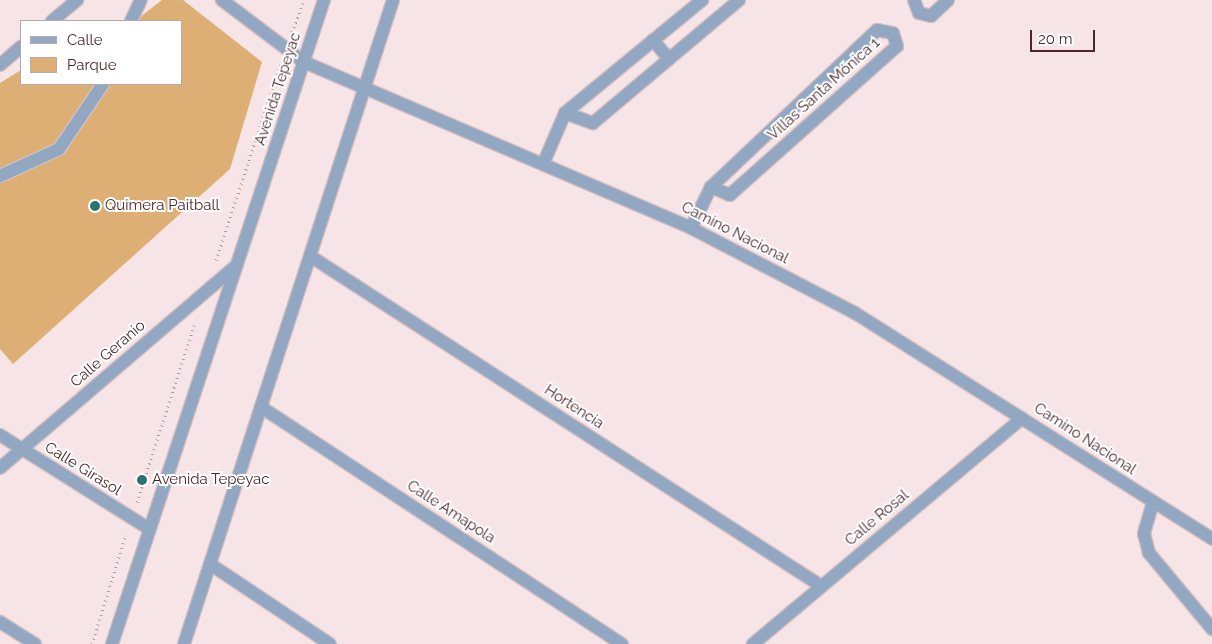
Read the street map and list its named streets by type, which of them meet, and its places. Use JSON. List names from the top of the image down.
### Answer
{
  "streets": {
    "street": [
      "Avenida Tepeyac",
      "Villas Santa Mónica 1",
      "Camino Nacional",
      "Calle Geranio",
      "Hortencia",
      "Calle Girasol",
      "Calle Amapola",
      "Calle Rosal"
    ]
  },
  "crossings": [
    ["Avenida Tepeyac", "Camino Nacional"],
    ["Avenida Tepeyac", "Calle Geranio"],
    ["Avenida Tepeyac", "Calle Girasol"],
    ["Villas Santa Mónica 1", "Camino Nacional"],
    ["Camino Nacional", "Calle Rosal"],
    ["Calle Geranio", "Calle Girasol"],
    ["Hortencia", "Calle Rosal"]
  ],
  "places": ["Quimera Paitball", "Avenida Tepeyac"],
  "legend": ["Calle", "Parque"],
  "scale_bar": "20 m"
}
